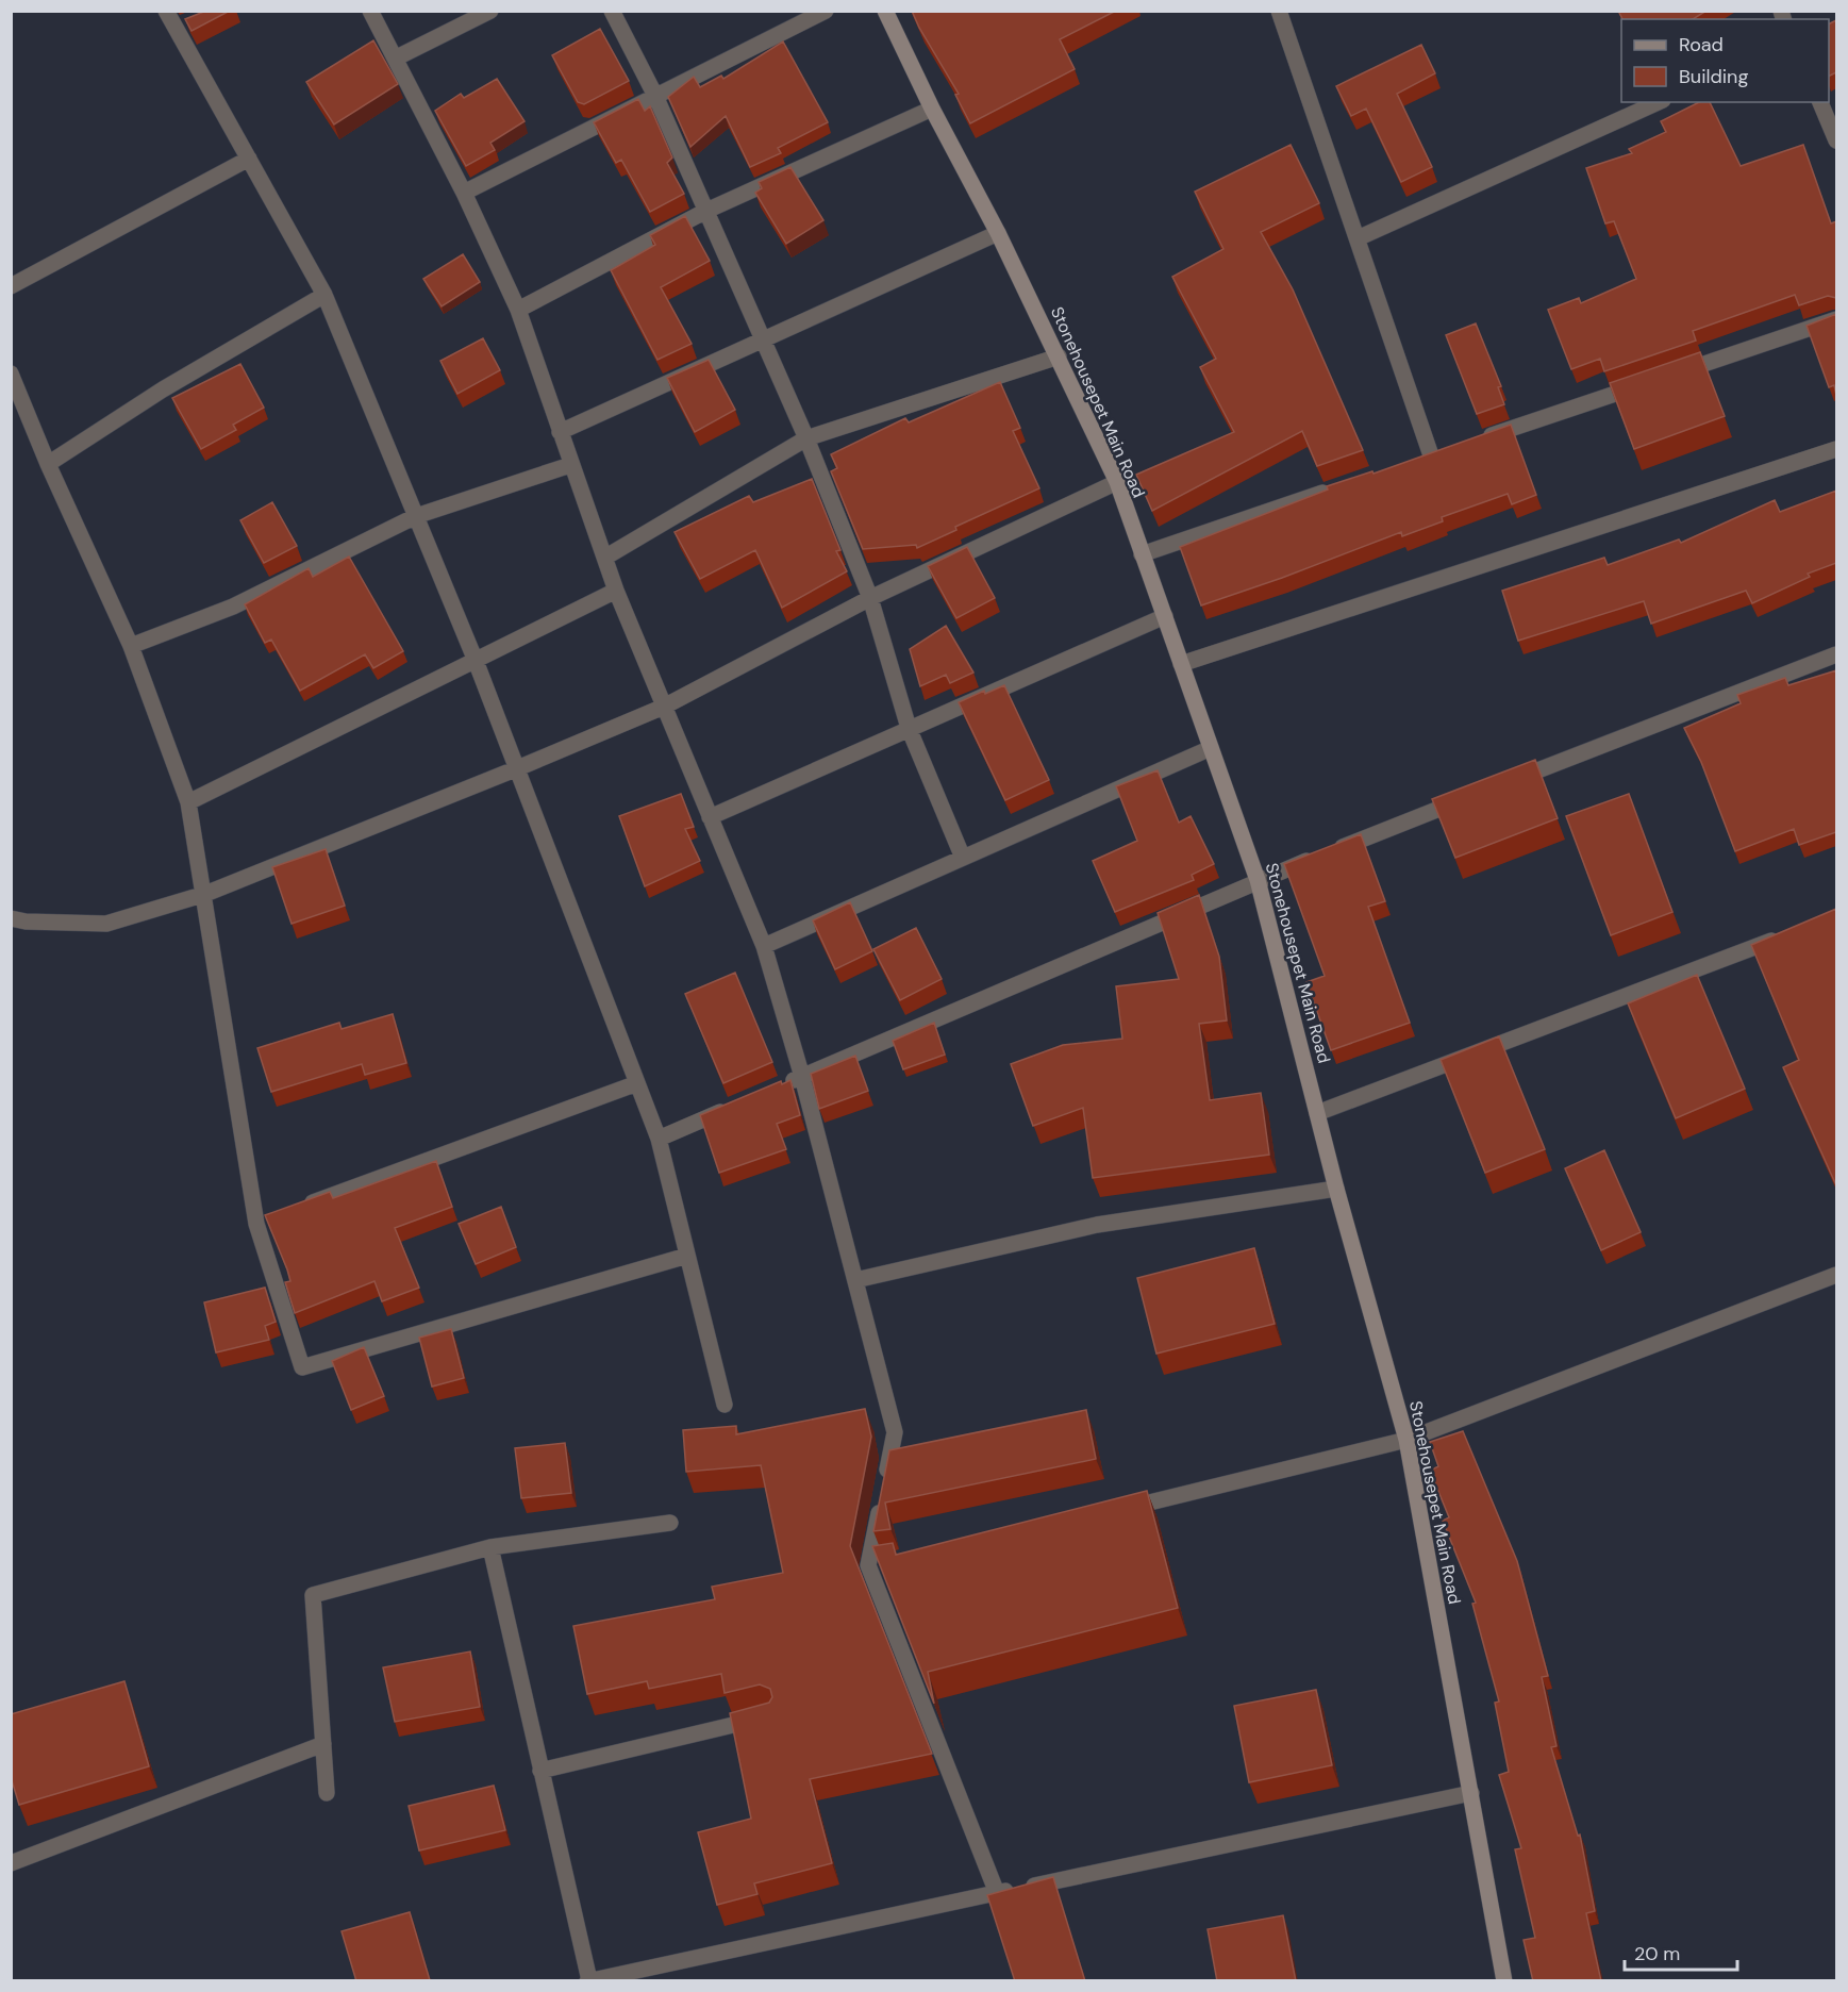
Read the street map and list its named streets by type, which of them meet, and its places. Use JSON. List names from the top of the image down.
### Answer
{
  "streets": {
    "main road": ["Stonehousepet Main Road"]
  },
  "legend": ["Road", "Building"],
  "scale_bar": "20 m"
}
